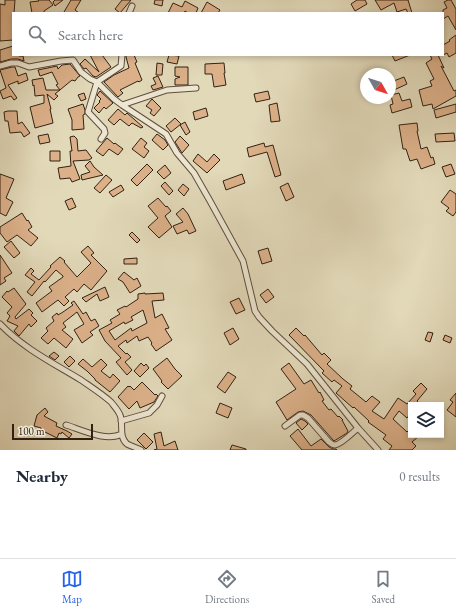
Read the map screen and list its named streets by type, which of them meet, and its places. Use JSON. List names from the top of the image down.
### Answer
{
  "scale_bar": "100 m",
  "north": "bottom right",
  "page": {
    "search": "Search here",
    "scale": "100 m",
    "heading": ["Nearby", "0 results"],
    "nav": ["Map", "Directions", "Saved"]
  }
}
